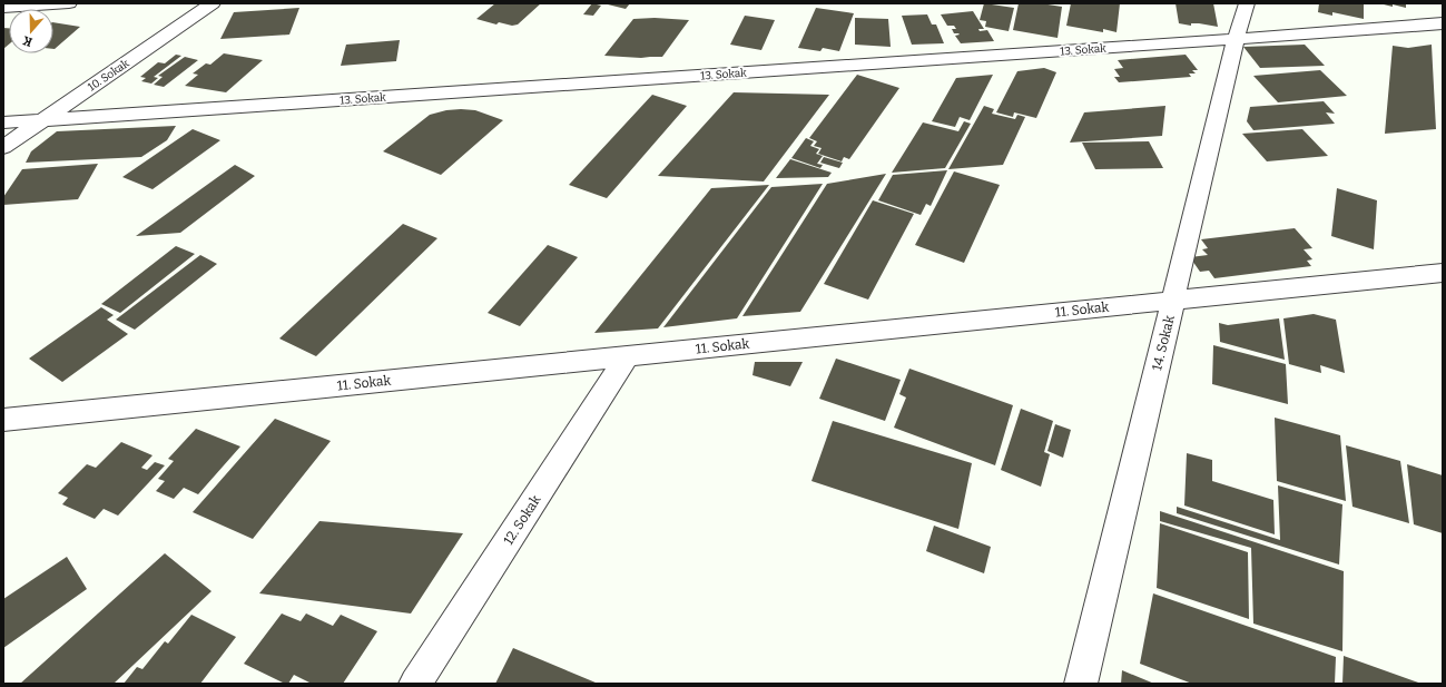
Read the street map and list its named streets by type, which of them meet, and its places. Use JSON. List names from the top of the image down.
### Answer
{
  "streets": {
    "street": [
      "13. Sokak",
      "10. Sokak",
      "11. Sokak",
      "14. Sokak",
      "12. Sokak"
    ]
  },
  "crossings": [
    ["13. Sokak", "10. Sokak"],
    ["13. Sokak", "14. Sokak"],
    ["11. Sokak", "14. Sokak"],
    ["11. Sokak", "12. Sokak"]
  ],
  "north": "bottom"
}
